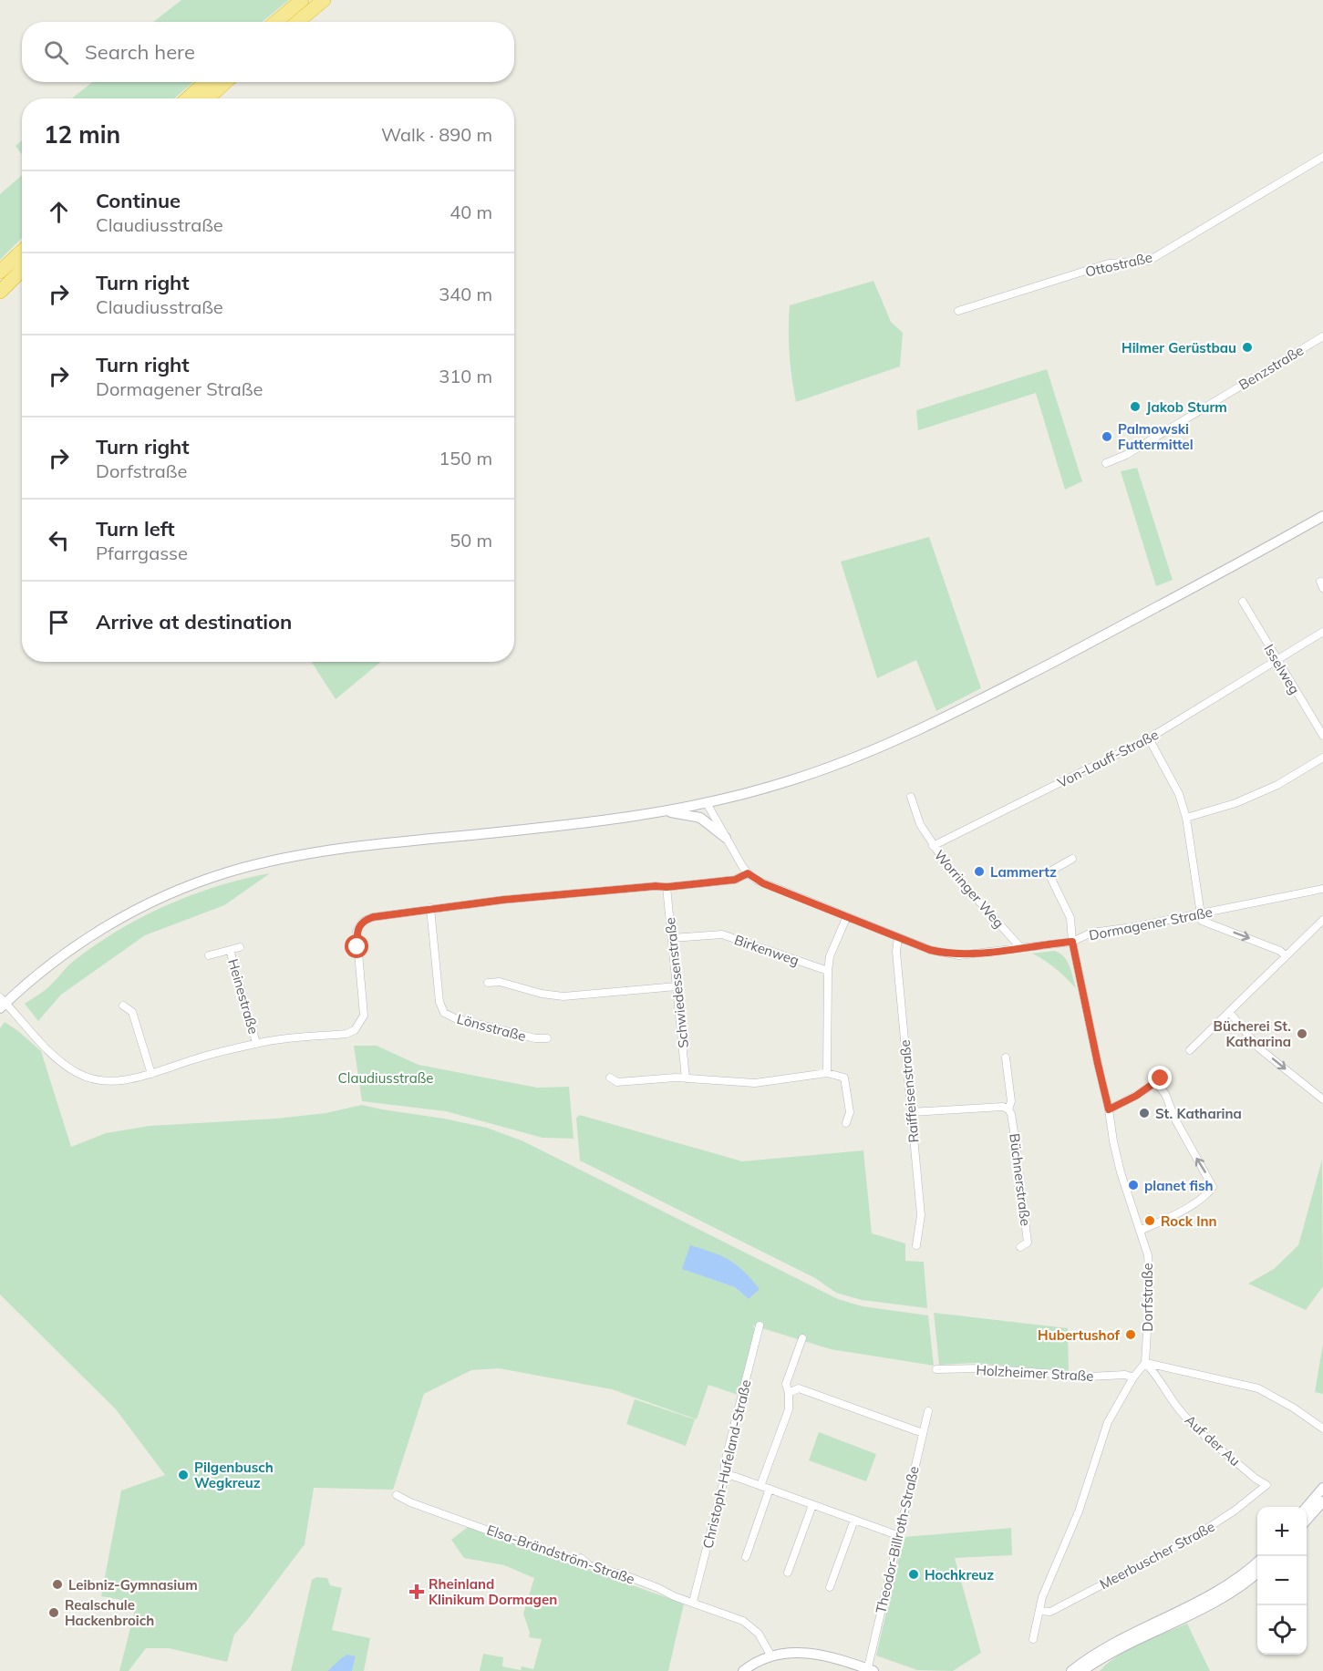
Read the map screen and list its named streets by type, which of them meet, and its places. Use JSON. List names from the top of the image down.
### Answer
{
  "streets": {
    "street": [
      "Ottostraße",
      "Benzstraße",
      "Isselweg",
      "Von-Lauff-Straße",
      "Worringer Weg",
      "Dormagener Straße",
      "Birkenweg",
      "Schwiedessenstraße",
      "Heinestraße",
      "Lönsstraße",
      "Raiffeisenstraße",
      "Büchnerstraße",
      "Dorfstraße",
      "Holzheimer Straße",
      "Auf der Au",
      "Christoph-Hufeland-Straße",
      "Theodor-Billroth-Straße",
      "Elsa-Brändström-Straße",
      "Meerbuscher Straße"
    ]
  },
  "crossings": [
    ["Isselweg", "Von-Lauff-Straße"],
    ["Von-Lauff-Straße", "Worringer Weg"],
    ["Worringer Weg", "Dormagener Straße"],
    ["Dormagener Straße", "Raiffeisenstraße"],
    ["Dormagener Straße", "Dorfstraße"],
    ["Birkenweg", "Schwiedessenstraße"],
    ["Dorfstraße", "Auf der Au"],
    ["Auf der Au", "Meerbuscher Straße"],
    ["Christoph-Hufeland-Straße", "Elsa-Brändström-Straße"]
  ],
  "parks": ["Claudiusstraße"],
  "places": {
    "other": [
      "Hilmer Gerüstbau",
      "Jakob Sturm",
      "Palmowski Futtermittel",
      "Lammertz",
      "Bücherei St. Katharina",
      "St. Katharina",
      "planet fish",
      "Rock Inn",
      "Hubertushof",
      "Pilgenbusch Wegkreuz",
      "Hochkreuz",
      "Leibniz-Gymnasium",
      "Realschule Hackenbroich"
    ],
    "health": ["Rheinland Klinikum Dormagen"]
  },
  "page": {
    "search": "Search here",
    "heading": ["12 min", "Walk · 890 m"],
    "list": [
      ["Continue", "Claudiusstraße", "40 m"],
      ["Turn right", "Claudiusstraße", "340 m"],
      ["Turn right", "Dormagener Straße", "310 m"],
      ["Turn right", "Dorfstraße", "150 m"],
      ["Turn left", "Pfarrgasse", "50 m"],
      "Arrive at destination"
    ],
    "map_buttons": ["+", "−"]
  }
}
